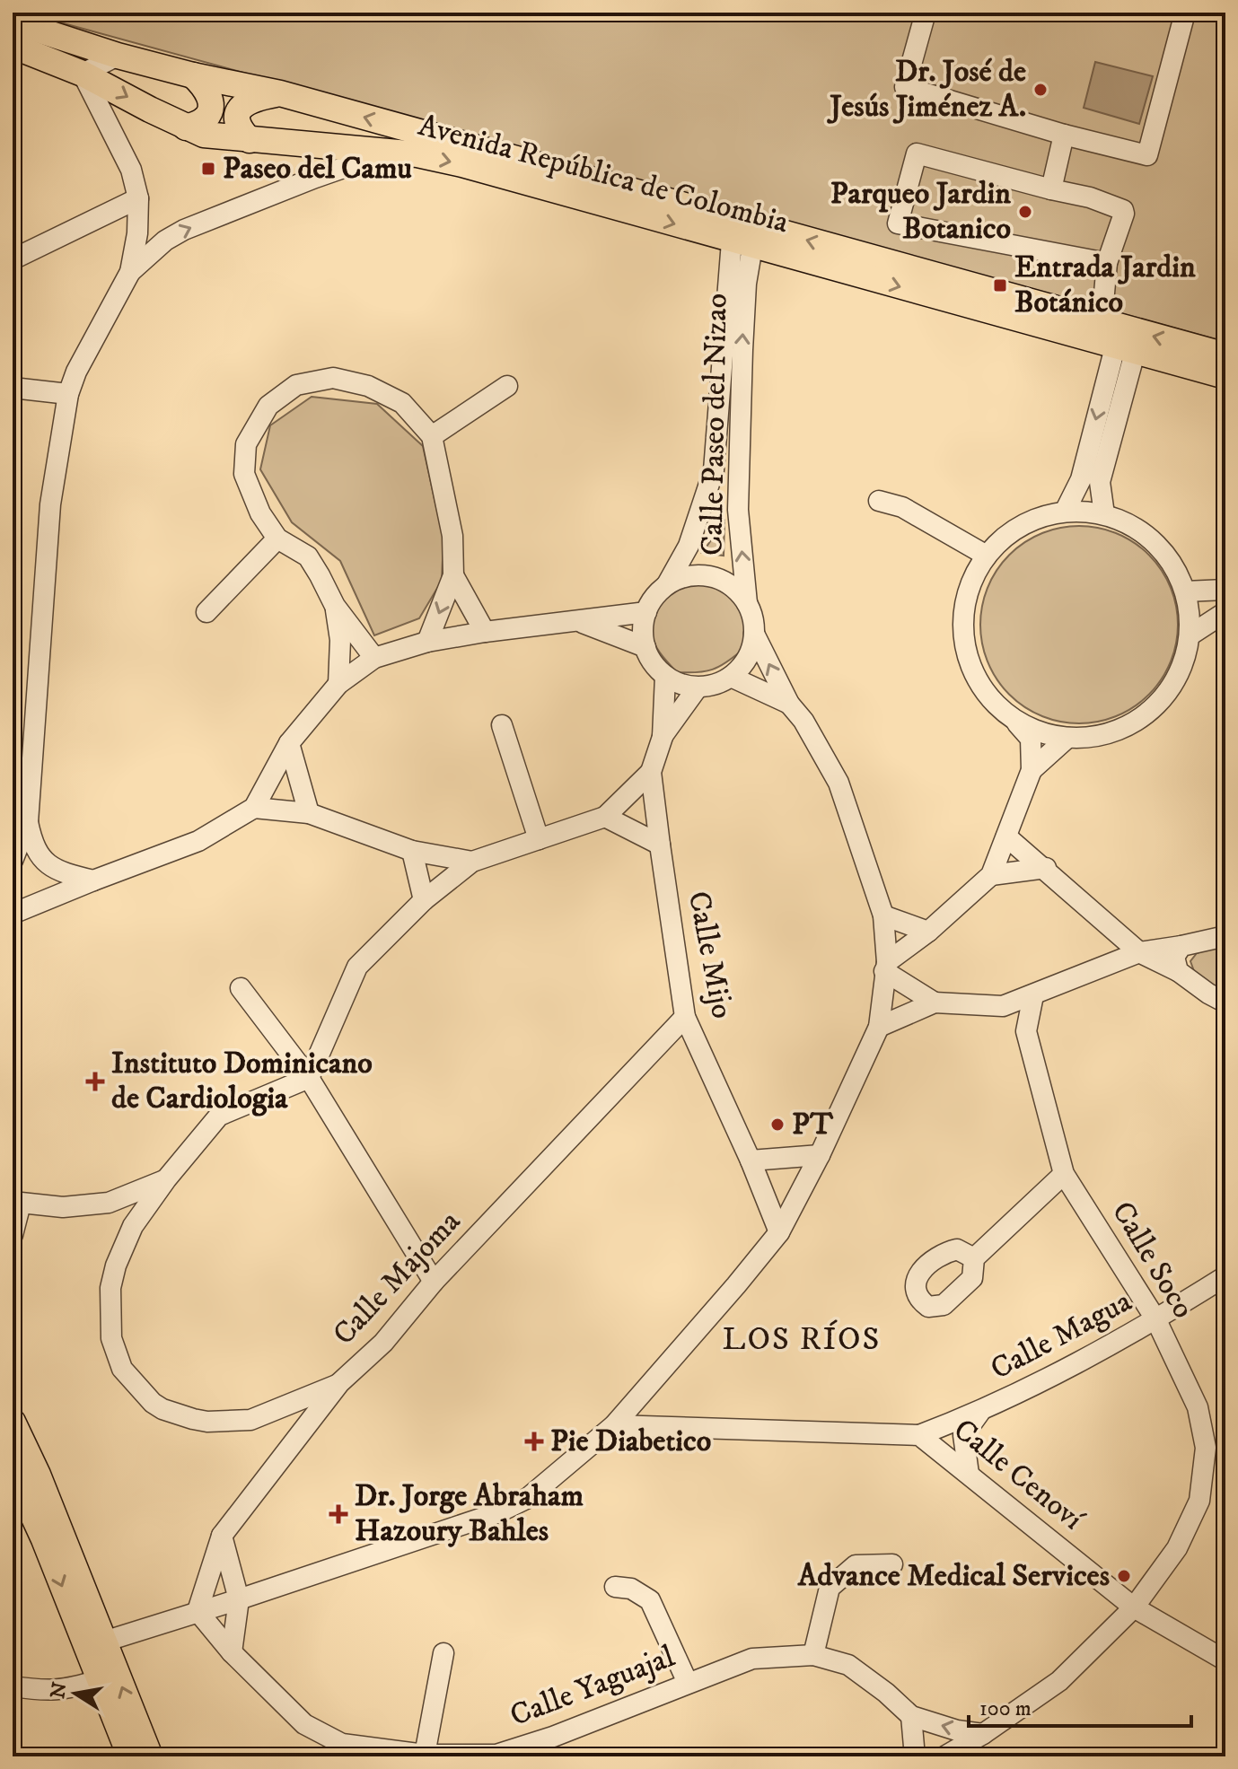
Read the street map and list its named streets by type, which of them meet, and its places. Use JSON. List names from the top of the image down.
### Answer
{
  "streets": {
    "main road": ["Avenida República de Colombia"],
    "street": [
      "Calle Paseo del Nizao",
      "Calle Mijo",
      "Calle Soco",
      "Calle Majoma",
      "Calle Magua",
      "Calle Cenoví",
      "Calle Yaguajal"
    ]
  },
  "crossings": [
    ["Avenida República de Colombia", "Calle Paseo del Nizao"],
    ["Calle Mijo", "Calle Majoma"],
    ["Calle Soco", "Calle Magua"],
    ["Calle Soco", "Calle Cenoví"],
    ["Calle Majoma", "Calle Yaguajal"],
    ["Calle Magua", "Calle Cenoví"]
  ],
  "districts": ["LOS RÍOS"],
  "places": {
    "other": [
      "Dr. José de Jesús Jiménez A.",
      "Parqueo Jardin Botanico",
      "PT",
      "Advance Medical Services"
    ],
    "transit": ["Paseo del Camu", "Entrada Jardin Botánico"],
    "health": ["Instituto Dominicano de Cardiologia", "Pie Diabetico", "Dr. Jorge Abraham Hazoury Bahles"]
  },
  "scale_bar": "100 m",
  "north": "left"
}
